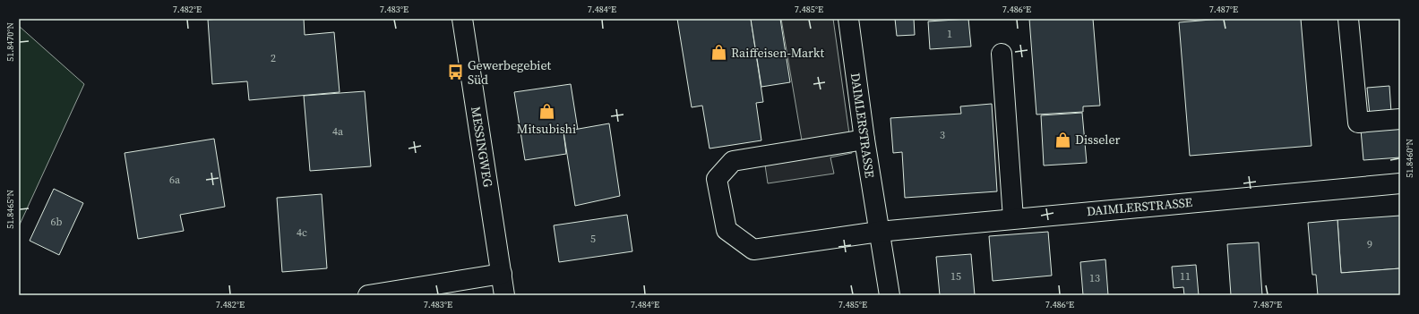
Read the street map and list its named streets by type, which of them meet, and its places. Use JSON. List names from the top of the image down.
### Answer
{
  "streets": {
    "street": ["DAIMLERSTRASSE", "MESSINGWEG"]
  },
  "places": {
    "shop": ["Raiffeisen-Markt", "Mitsubishi", "Disseler"],
    "bus stop": ["Gewerbegebiet Süd"]
  },
  "house_numbers": [
    "1",
    "2",
    "4a",
    "3",
    "6a",
    "6b",
    "4c",
    "5",
    "9",
    "15",
    "11",
    "13"
  ],
  "coordinates": [
    "7.482°E",
    "7.483°E",
    "7.484°E",
    "7.485°E",
    "7.486°E",
    "7.487°E",
    "51.8470°N",
    "51.8460°N",
    "51.8465°N"
  ]
}
